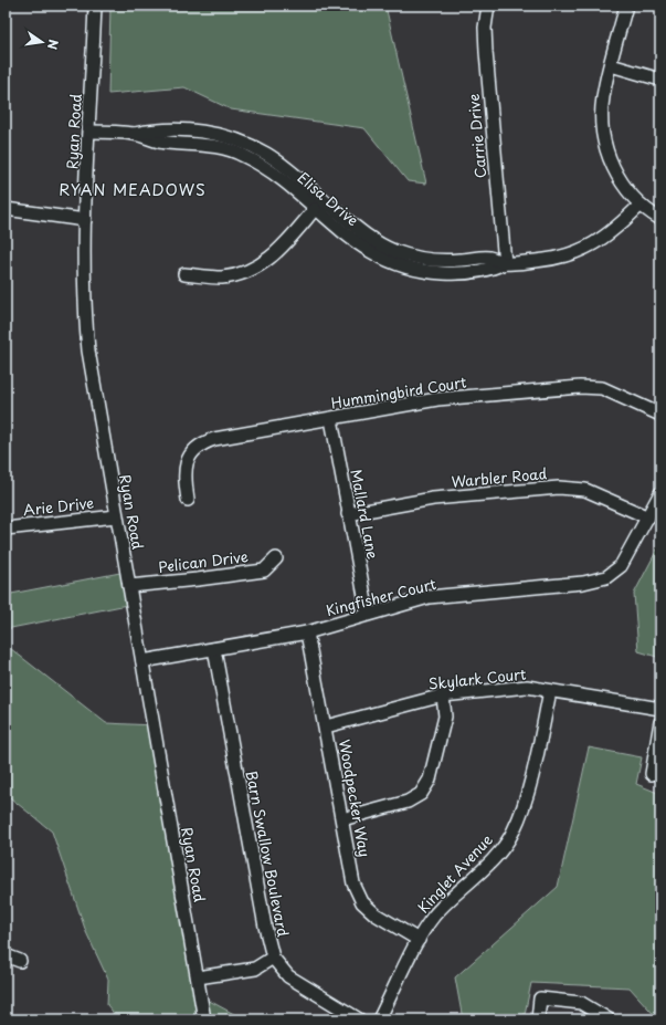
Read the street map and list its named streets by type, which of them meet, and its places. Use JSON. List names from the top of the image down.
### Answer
{
  "streets": {
    "street": [
      "Ryan Road",
      "Carrie Drive",
      "Elisa Drive",
      "Hummingbird Court",
      "Warbler Road",
      "Arie Drive",
      "Mallard Lane",
      "Pelican Drive",
      "Kingfisher Court",
      "Skylark Court",
      "Woodpecker Way",
      "Barn Swallow Boulevard",
      "Kinglet Avenue"
    ]
  },
  "crossings": [
    ["Ryan Road", "Elisa Drive"],
    ["Ryan Road", "Arie Drive"],
    ["Ryan Road", "Pelican Drive"],
    ["Ryan Road", "Kingfisher Court"],
    ["Carrie Drive", "Elisa Drive"],
    ["Hummingbird Court", "Mallard Lane"],
    ["Warbler Road", "Mallard Lane"],
    ["Warbler Road", "Kingfisher Court"],
    ["Mallard Lane", "Kingfisher Court"],
    ["Kingfisher Court", "Woodpecker Way"],
    ["Kingfisher Court", "Barn Swallow Boulevard"],
    ["Skylark Court", "Woodpecker Way"],
    ["Skylark Court", "Kinglet Avenue"],
    ["Woodpecker Way", "Kinglet Avenue"]
  ],
  "districts": ["RYAN MEADOWS"],
  "north": "right"
}
